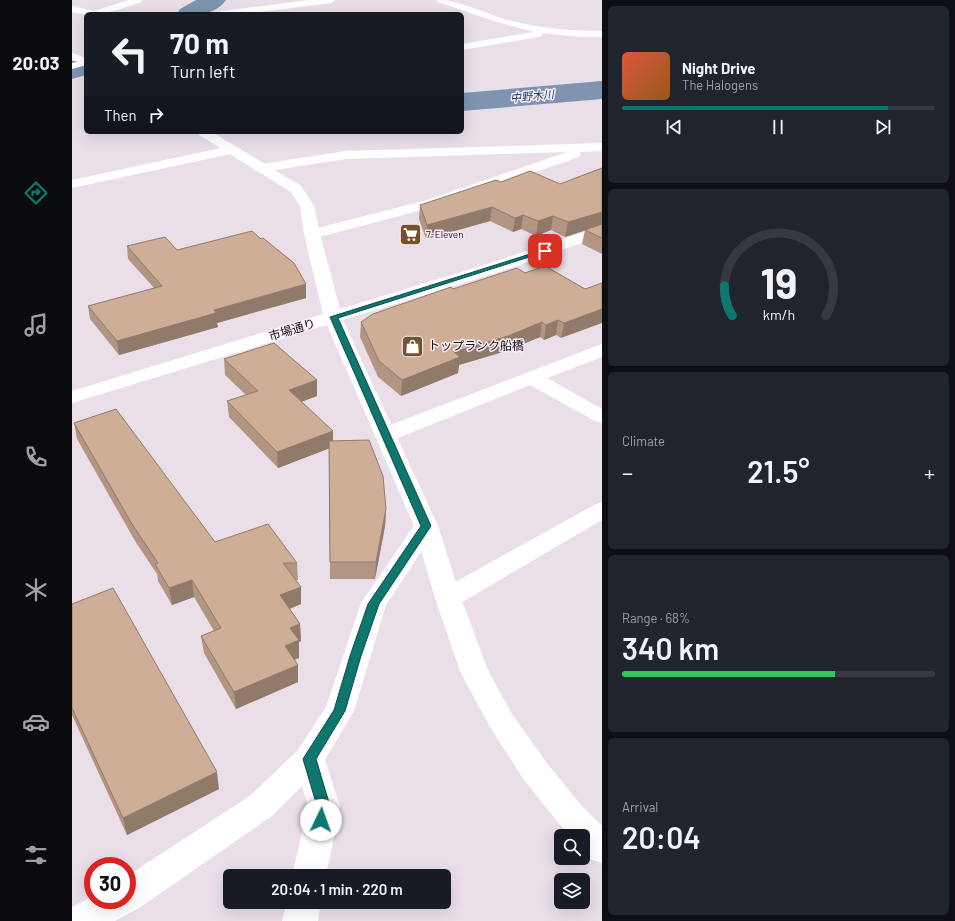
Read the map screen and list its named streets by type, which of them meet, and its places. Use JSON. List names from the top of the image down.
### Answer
{
  "streets": {
    "street": ["市場通り"]
  },
  "water": ["中野木川"],
  "places": {
    "supermarket": ["7-Eleven"],
    "shop": ["トップランク船橋"]
  },
  "page": {
    "tabs": "20:03",
    "turn": ["70 m", "Turn left"],
    "song": ["Night Drive", "The Halogens"],
    "then": "Then",
    "tile": [
      "Climate",
      ["Range · 68%", "340 km"],
      ["Arrival", "20:04"]
    ],
    "heat": ["−", "21.5°", "+"],
    "limit": "30",
    "trip": "20:04 · 1 min · 220 m",
    "gauge": ["19", "km/h"]
  }
}
